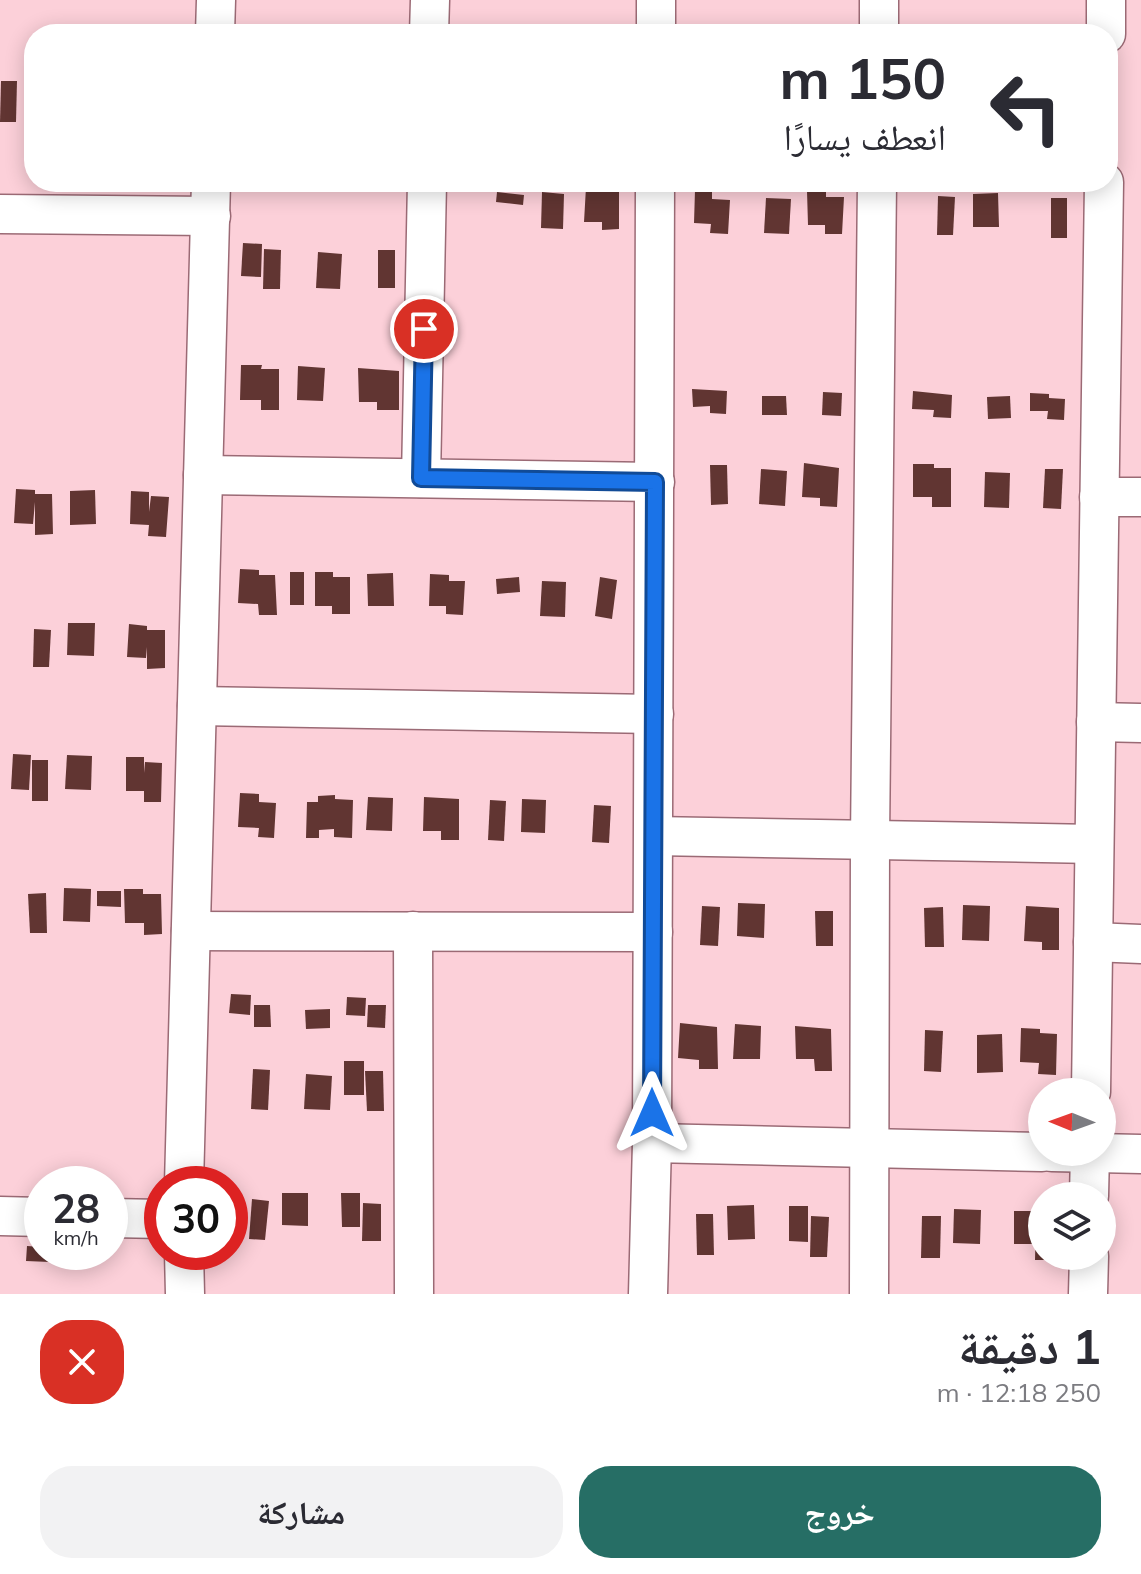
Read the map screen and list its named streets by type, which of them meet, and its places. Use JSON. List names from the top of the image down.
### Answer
{
  "north": "left",
  "page": {
    "turn": ["150 m", "انعطف يسارًا"],
    "speed": "28 km/h",
    "limit": "30",
    "heading": ["1 دقيقة", "250 m · 12:18"],
    "buttons": ["خروج", "مشاركة"]
  }
}
